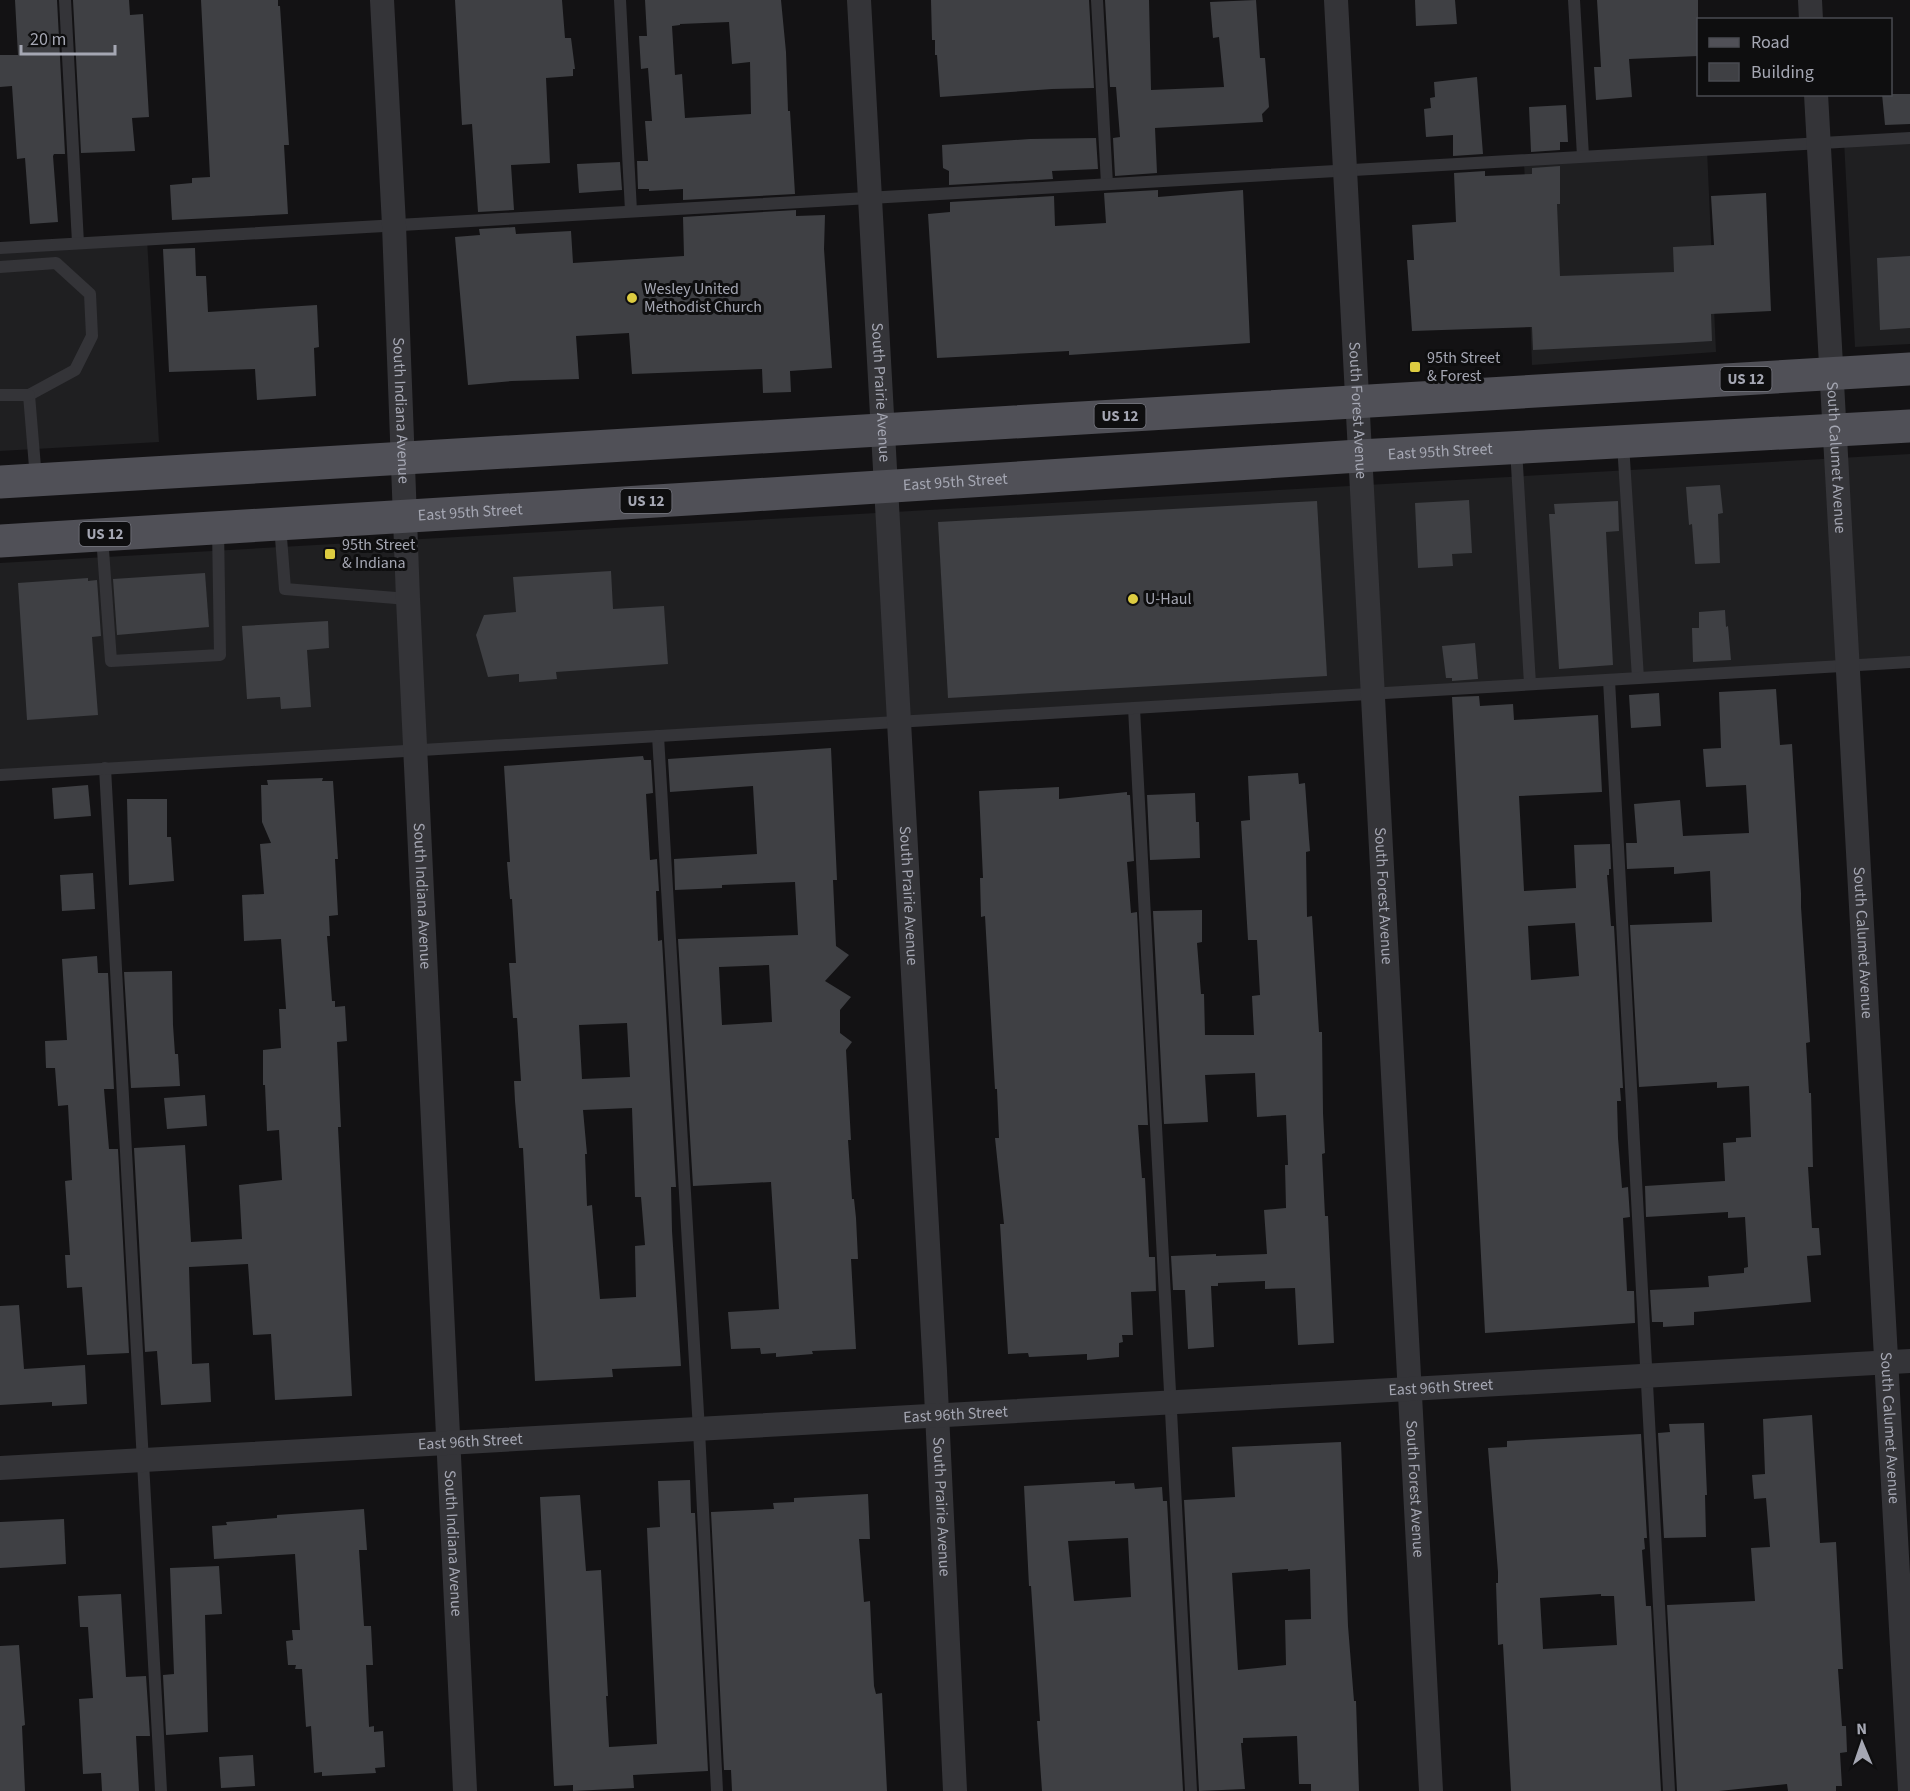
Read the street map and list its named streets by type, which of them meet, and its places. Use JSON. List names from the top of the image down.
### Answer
{
  "streets": {
    "main road": ["US 12", "East 95th Street"],
    "street": [
      "South Prairie Avenue",
      "South Indiana Avenue",
      "South Forest Avenue",
      "South Calumet Avenue",
      "East 96th Street"
    ]
  },
  "crossings": [
    ["US 12", "South Prairie Avenue"],
    ["US 12", "South Indiana Avenue"],
    ["US 12", "South Forest Avenue"],
    ["US 12", "South Calumet Avenue"],
    ["South Prairie Avenue", "East 95th Street"],
    ["South Prairie Avenue", "East 96th Street"],
    ["South Indiana Avenue", "East 95th Street"],
    ["South Indiana Avenue", "East 96th Street"],
    ["South Forest Avenue", "East 95th Street"],
    ["South Forest Avenue", "East 96th Street"],
    ["East 95th Street", "South Calumet Avenue"],
    ["South Calumet Avenue", "East 96th Street"]
  ],
  "places": {
    "other": ["Wesley United Methodist Church", "U-Haul"],
    "transit": ["95th Street & Forest", "95th Street & Indiana"]
  },
  "legend": ["Road", "Building"],
  "scale_bar": "20 m",
  "north": "top"
}
